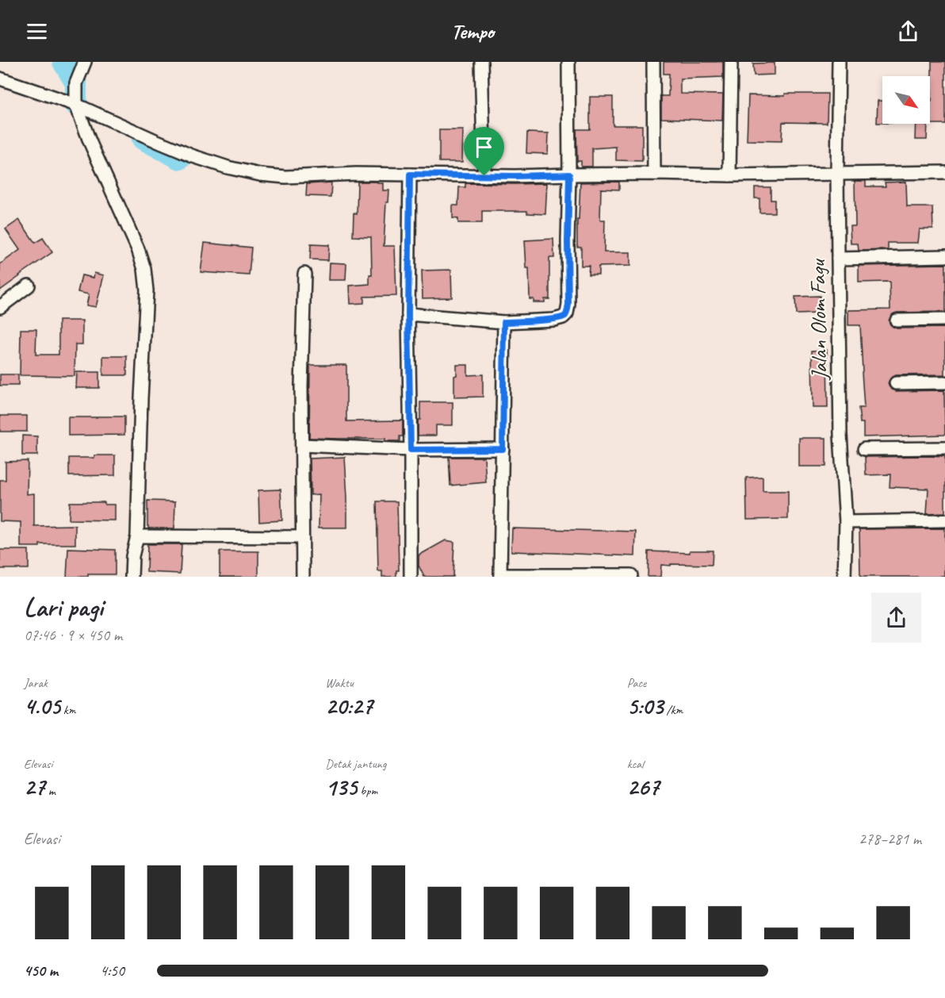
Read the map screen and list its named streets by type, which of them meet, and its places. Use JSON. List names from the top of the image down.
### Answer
{
  "streets": {
    "street": ["Jalan Olom Fagu"]
  },
  "north": "bottom right",
  "page": {
    "header": "Tempo",
    "heading": ["Lari pagi", "07:46 · 9 × 450 m"],
    "stats": [
      ["Jarak", "4.05 km"],
      ["Waktu", "20:27"],
      ["Pace", "5:03 /km"],
      ["Elevasi", "27 m"],
      ["Detak jantung", "135 bpm"],
      ["kcal", "267"]
    ],
    "chart": ["Elevasi", "278–281 m"],
    "list": [
      {
        "name": "450 m",
        "note": "4:50"
      }
    ]
  }
}
